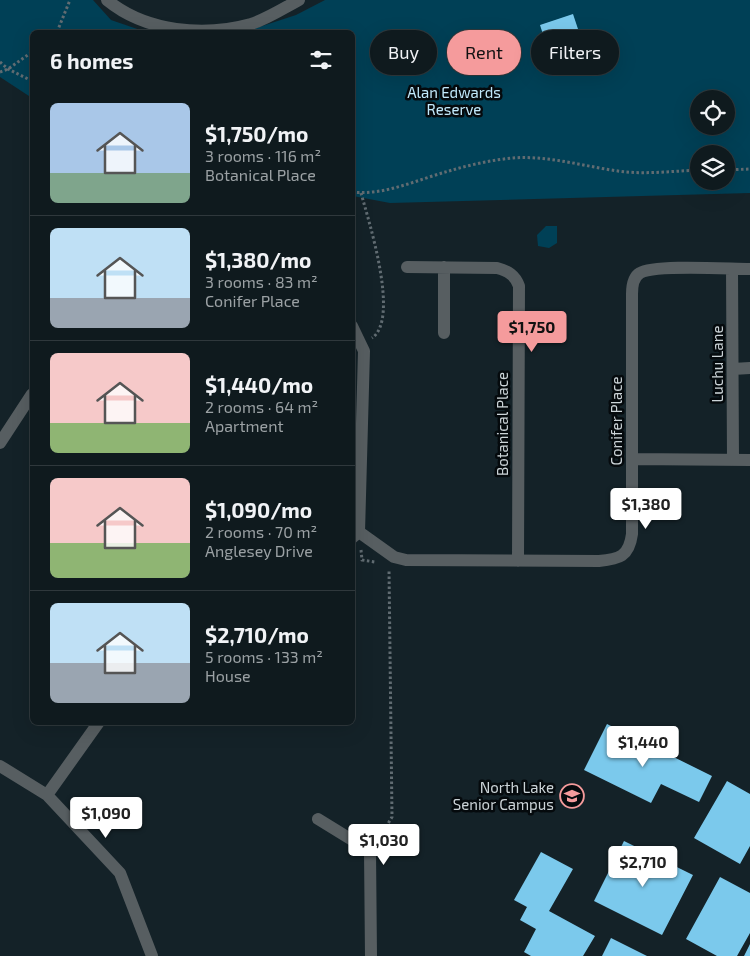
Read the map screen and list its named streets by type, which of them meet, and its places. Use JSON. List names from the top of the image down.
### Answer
{
  "streets": {
    "street": ["Luchu Lane", "Conifer Place", "Botanical Place"]
  },
  "crossings": [
    ["Luchu Lane", "Conifer Place"],
    ["Conifer Place", "Botanical Place"]
  ],
  "parks": ["Alan Edwards Reserve"],
  "places": {
    "school or university": ["North Lake Senior Campus"]
  },
  "page": {
    "chip": ["Buy", "Rent", "Filters"],
    "heading": "6 homes",
    "list": [
      {
        "name": "$1,750/mo",
        "note": "3 rooms · 116 m² · Botanical Place"
      },
      {
        "name": "$1,380/mo",
        "note": "3 rooms · 83 m² · Conifer Place"
      },
      {
        "name": "$1,440/mo",
        "note": "2 rooms · 64 m² · Apartment"
      },
      {
        "name": "$1,090/mo",
        "note": "2 rooms · 70 m² · Anglesey Drive"
      },
      {
        "name": "$2,710/mo",
        "note": "5 rooms · 133 m² · House"
      }
    ],
    "price": [
      "$1,750",
      "$1,380",
      "$1,440",
      "$1,090",
      "$1,030",
      "$2,710"
    ]
  }
}
